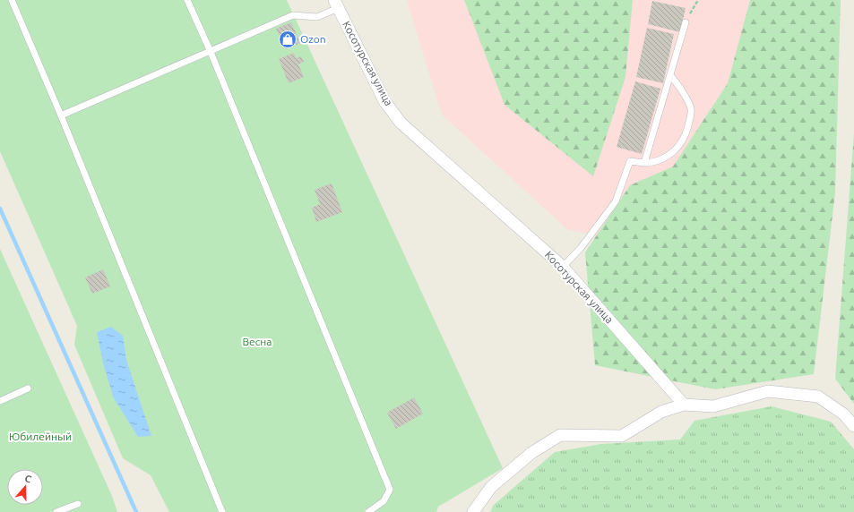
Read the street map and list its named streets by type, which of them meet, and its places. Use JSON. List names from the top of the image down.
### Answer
{
  "streets": {
    "street": ["Косотурская улица"]
  },
  "parks": ["Весна", "Юбилейный"],
  "places": {
    "shop": ["Ozon"]
  },
  "north": "top"
}
